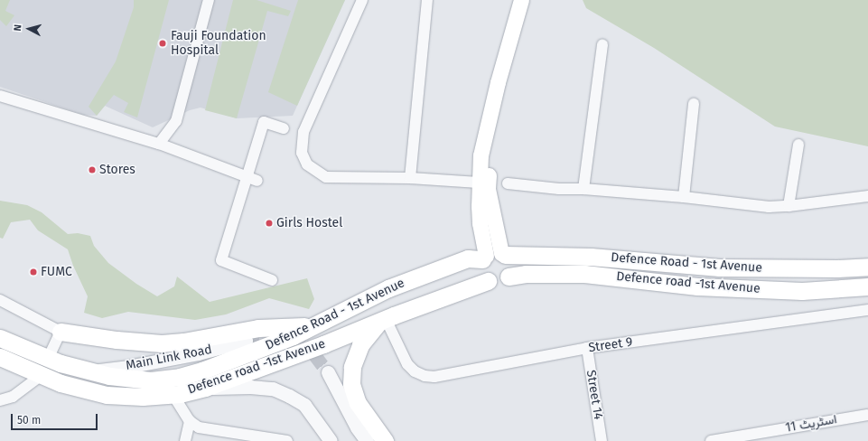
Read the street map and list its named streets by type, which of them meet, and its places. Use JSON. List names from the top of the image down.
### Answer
{
  "streets": {
    "main road": ["Defence Road - 1st Avenue", "Defence road -1st Avenue"],
    "street": [
      "Street 9",
      "Main Link Road",
      "Street 14",
      "اسٹریٹ 11"
    ]
  },
  "crossings": [
    ["Defence Road - 1st Avenue", "Defence road -1st Avenue"],
    ["Defence Road - 1st Avenue", "Main Link Road"],
    ["Defence road -1st Avenue", "Street 9"],
    ["Street 9", "Street 14"]
  ],
  "places": [
    "Fauji Foundation Hospital",
    "Stores",
    "Girls Hostel",
    "FUMC"
  ],
  "scale_bar": "50 m",
  "north": "left"
}
